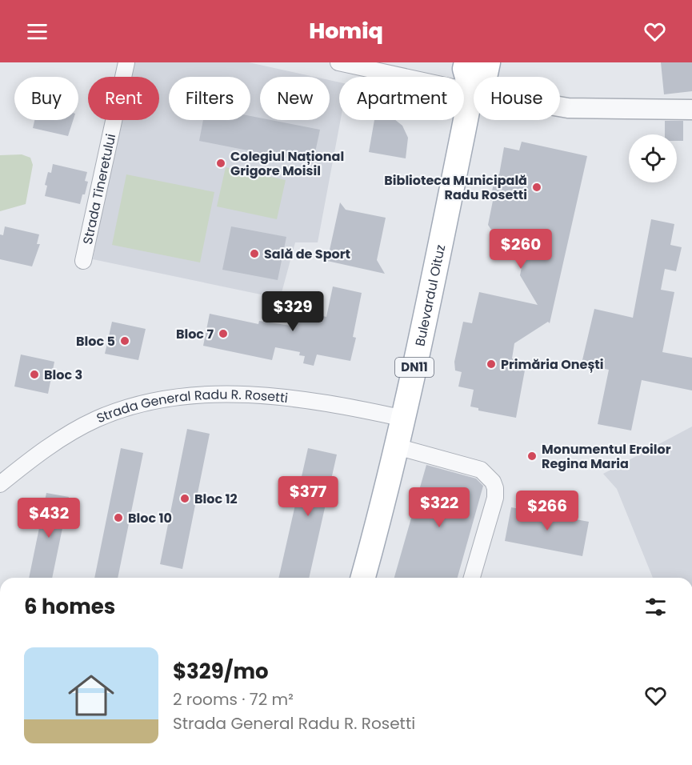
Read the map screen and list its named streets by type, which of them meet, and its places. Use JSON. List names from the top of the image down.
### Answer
{
  "streets": {
    "main road": ["Bulevardul Oituz", "DN11"],
    "street": ["Strada Tineretului", "Strada General Radu R. Rosetti"]
  },
  "crossings": [
    ["Bulevardul Oituz", "Strada General Radu R. Rosetti"]
  ],
  "places": [
    "Colegiul Național Grigore Moisil",
    "Biblioteca Municipală Radu Rosetti",
    "Sală de Sport",
    "Bloc 7",
    "Bloc 5",
    "Primăria Onești",
    "Bloc 3",
    "Monumentul Eroilor Regina Maria",
    "Bloc 12",
    "Bloc 10"
  ],
  "page": {
    "header": "Homiq",
    "chip": [
      "Buy",
      "Rent",
      "Filters",
      "New",
      "Apartment",
      "House"
    ],
    "price": [
      "$260",
      "$329",
      "$377",
      "$322",
      "$266",
      "$432"
    ],
    "heading": "6 homes",
    "list": [
      {
        "name": "$329/mo",
        "note": "2 rooms · 72 m² · Strada General Radu R. Rosetti"
      }
    ]
  }
}
